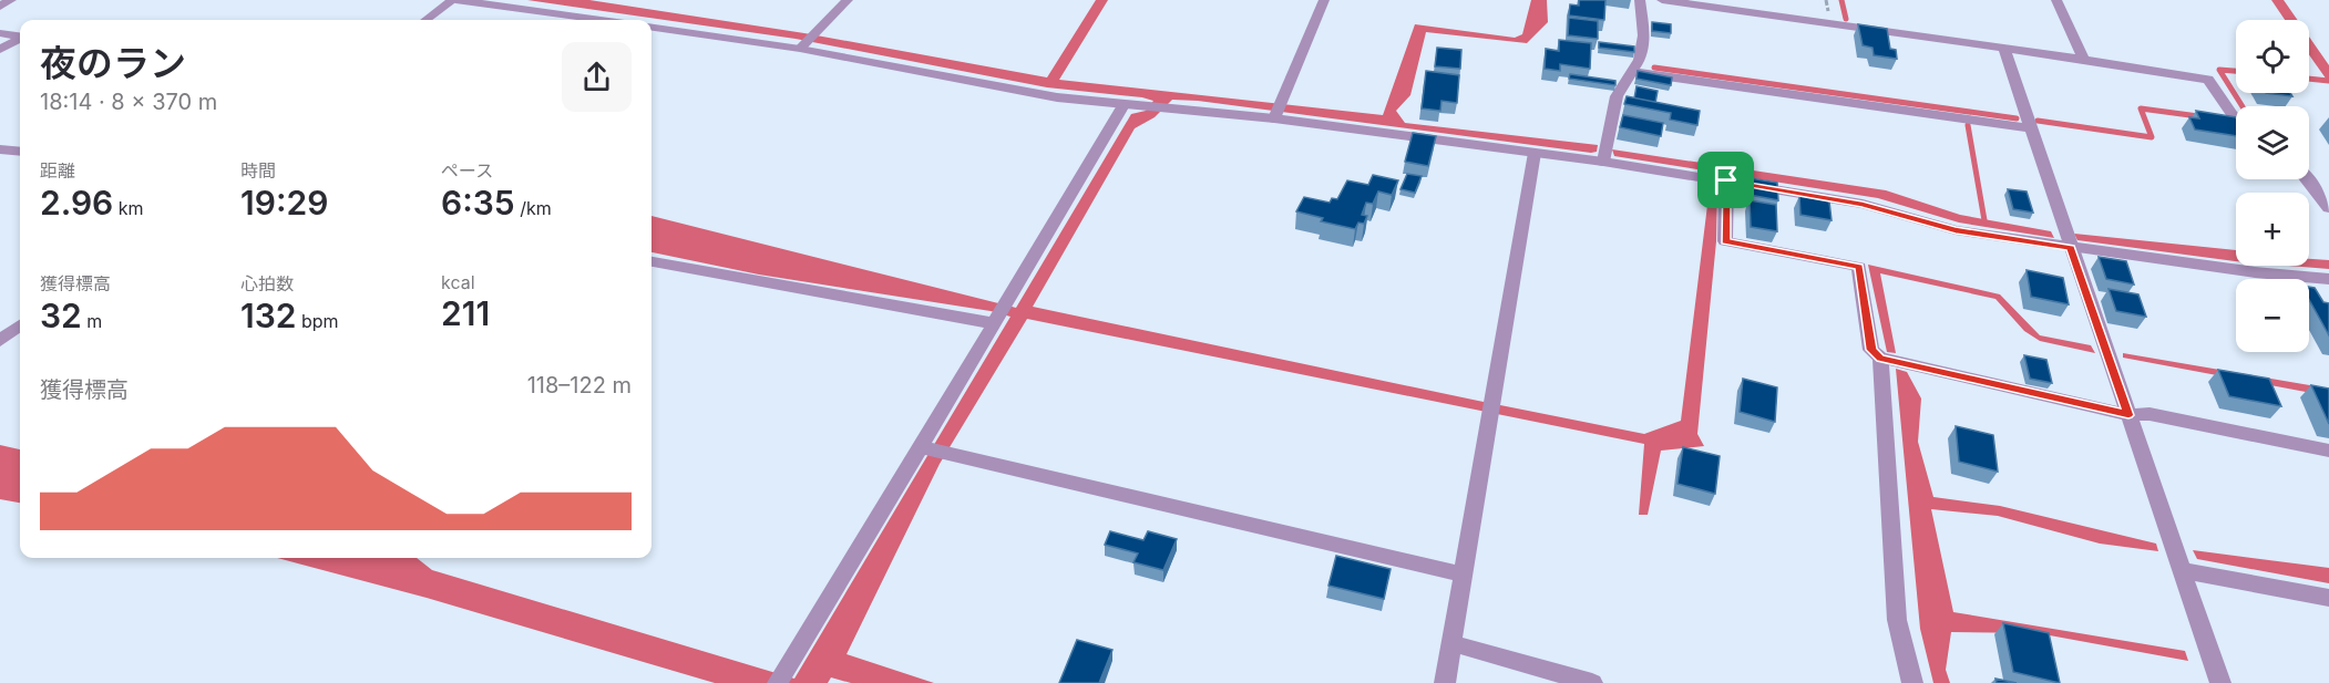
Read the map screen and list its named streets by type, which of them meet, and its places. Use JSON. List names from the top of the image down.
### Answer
{
  "page": {
    "map_buttons": ["+", "−"],
    "heading": ["夜のラン", "18:14 · 8 × 370 m"],
    "stats": [
      ["距離", "2.96 km"],
      ["時間", "19:29"],
      ["ペース", "6:35 /km"],
      ["獲得標高", "32 m"],
      ["心拍数", "132 bpm"],
      ["kcal", "211"]
    ],
    "chart": ["獲得標高", "118–122 m"]
  }
}
